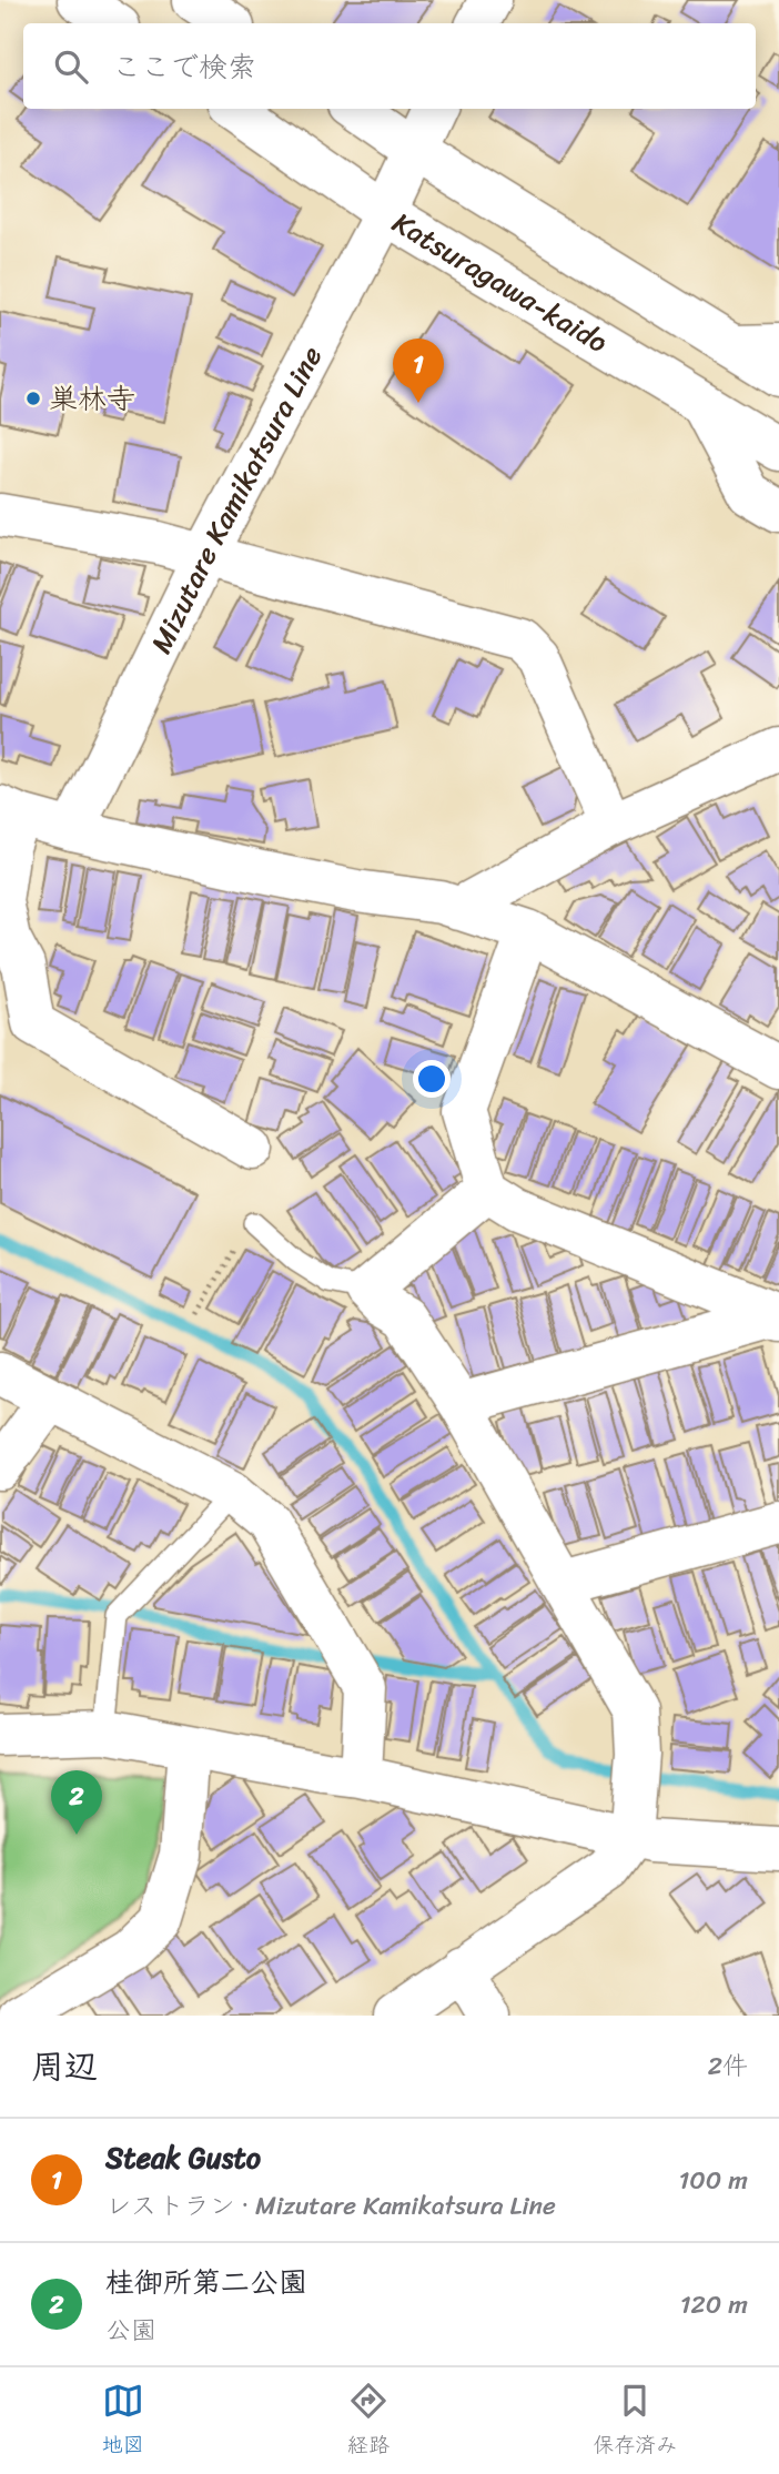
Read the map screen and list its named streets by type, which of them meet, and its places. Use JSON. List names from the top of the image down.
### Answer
{
  "streets": {
    "street": ["Katsuragawa-kaido", "Mizutare Kamikatsura Line"]
  },
  "crossings": [
    ["Katsuragawa-kaido", "Mizutare Kamikatsura Line"]
  ],
  "places": ["巣林寺"],
  "page": {
    "search": "ここで検索",
    "pins": ["1", "2"],
    "heading": ["周辺", "2件"],
    "list": [
      {
        "mark": "1",
        "name": "Steak Gusto",
        "note": "レストラン · Mizutare Kamikatsura Line",
        "value": "100 m"
      },
      {
        "mark": "2",
        "name": "桂御所第二公園",
        "note": "公園",
        "value": "120 m"
      }
    ],
    "nav": ["地図", "経路", "保存済み"]
  }
}
